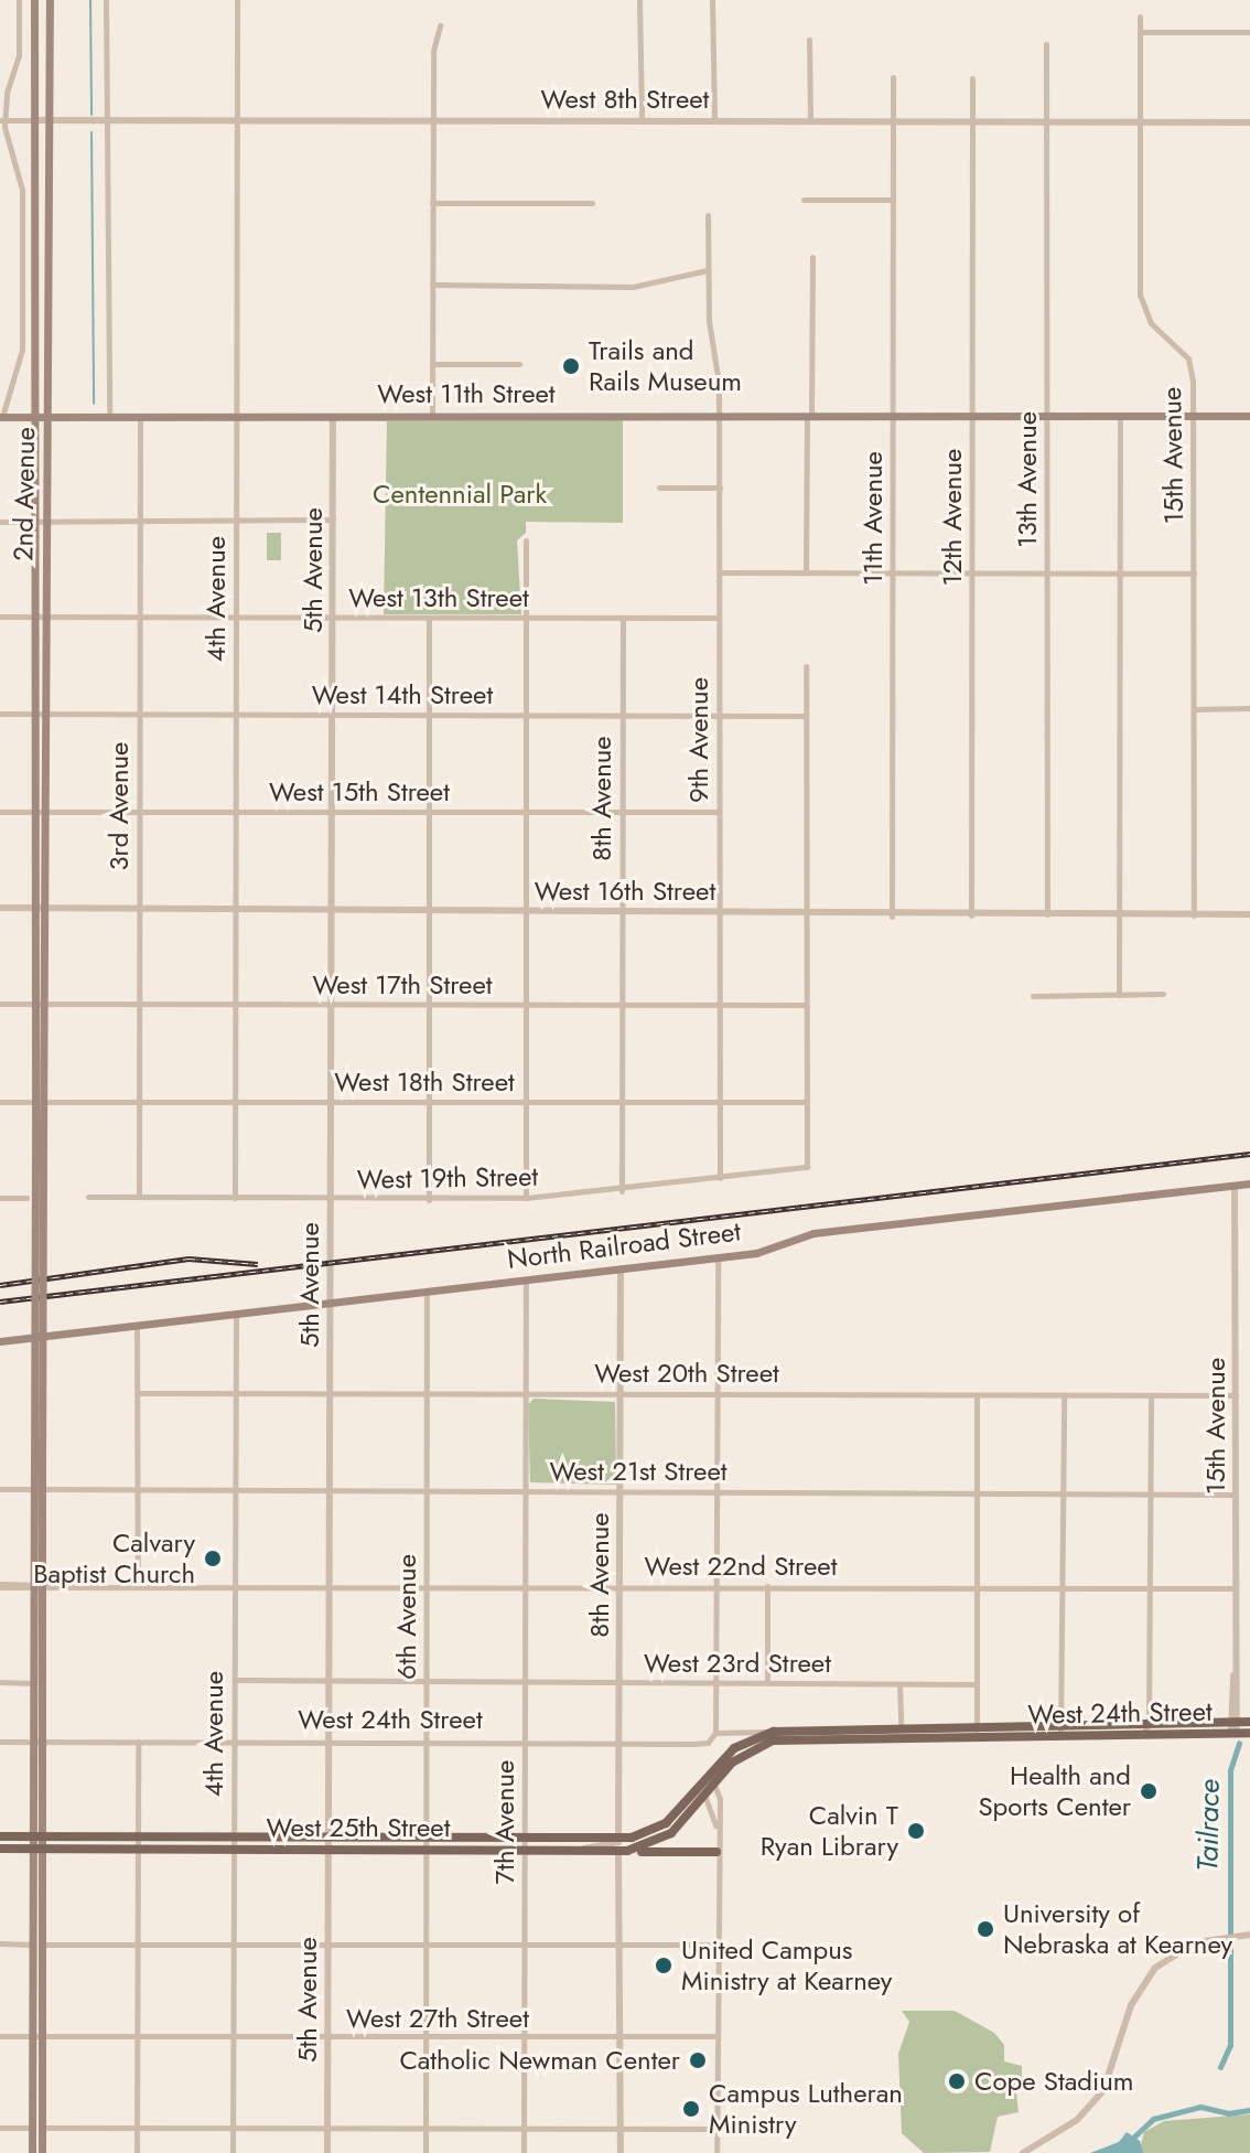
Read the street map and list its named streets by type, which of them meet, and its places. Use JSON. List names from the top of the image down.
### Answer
{
  "streets": {
    "main road": [
      "West 11th Street",
      "2nd Avenue",
      "North Railroad Street",
      "West 24th Street",
      "West 25th Street"
    ],
    "street": [
      "West 8th Street",
      "15th Avenue",
      "13th Avenue",
      "12th Avenue",
      "11th Avenue",
      "5th Avenue",
      "West 13th Street",
      "4th Avenue",
      "West 14th Street",
      "9th Avenue",
      "West 15th Street",
      "8th Avenue",
      "3rd Avenue",
      "West 16th Street",
      "West 17th Street",
      "West 18th Street",
      "West 19th Street",
      "West 20th Street",
      "West 21st Street",
      "West 22nd Street",
      "6th Avenue",
      "West 23rd Street",
      "7th Avenue",
      "West 27th Street"
    ]
  },
  "crossings": [
    ["West 8th Street", "15th Avenue"],
    ["West 8th Street", "13th Avenue"],
    ["West 8th Street", "2nd Avenue"],
    ["West 8th Street", "12th Avenue"],
    ["West 8th Street", "11th Avenue"],
    ["West 8th Street", "4th Avenue"],
    ["West 11th Street", "15th Avenue"],
    ["West 11th Street", "13th Avenue"],
    ["West 11th Street", "2nd Avenue"],
    ["West 11th Street", "12th Avenue"],
    ["West 11th Street", "11th Avenue"],
    ["West 11th Street", "5th Avenue"],
    ["West 11th Street", "4th Avenue"],
    ["West 11th Street", "9th Avenue"],
    ["West 11th Street", "3rd Avenue"],
    ["15th Avenue", "West 16th Street"],
    ["15th Avenue", "North Railroad Street"],
    ["15th Avenue", "West 20th Street"],
    ["15th Avenue", "West 21st Street"],
    ["15th Avenue", "West 22nd Street"],
    ["15th Avenue", "West 24th Street"],
    ["13th Avenue", "West 16th Street"],
    ["2nd Avenue", "West 13th Street"],
    ["2nd Avenue", "West 14th Street"],
    ["2nd Avenue", "West 15th Street"],
    ["2nd Avenue", "West 16th Street"],
    ["2nd Avenue", "West 17th Street"],
    ["2nd Avenue", "West 18th Street"],
    ["2nd Avenue", "West 21st Street"],
    ["2nd Avenue", "West 22nd Street"],
    ["2nd Avenue", "West 24th Street"],
    ["2nd Avenue", "West 25th Street"],
    ["2nd Avenue", "West 27th Street"],
    ["12th Avenue", "West 16th Street"],
    ["11th Avenue", "West 16th Street"],
    ["5th Avenue", "West 13th Street"],
    ["5th Avenue", "West 14th Street"],
    ["5th Avenue", "West 15th Street"],
    ["5th Avenue", "West 16th Street"],
    ["5th Avenue", "West 17th Street"],
    ["5th Avenue", "West 18th Street"],
    ["5th Avenue", "West 19th Street"],
    ["5th Avenue", "North Railroad Street"],
    ["5th Avenue", "West 20th Street"],
    ["5th Avenue", "West 21st Street"],
    ["5th Avenue", "West 22nd Street"],
    ["5th Avenue", "West 23rd Street"],
    ["5th Avenue", "West 24th Street"],
    ["5th Avenue", "West 25th Street"],
    ["5th Avenue", "West 27th Street"],
    ["West 13th Street", "4th Avenue"],
    ["West 13th Street", "9th Avenue"],
    ["West 13th Street", "8th Avenue"],
    ["West 13th Street", "3rd Avenue"],
    ["4th Avenue", "West 14th Street"],
    ["4th Avenue", "West 15th Street"],
    ["4th Avenue", "West 16th Street"],
    ["4th Avenue", "West 17th Street"],
    ["4th Avenue", "West 18th Street"],
    ["4th Avenue", "West 19th Street"],
    ["4th Avenue", "North Railroad Street"],
    ["4th Avenue", "West 20th Street"],
    ["4th Avenue", "West 21st Street"],
    ["4th Avenue", "West 22nd Street"],
    ["4th Avenue", "West 23rd Street"],
    ["4th Avenue", "West 24th Street"],
    ["4th Avenue", "West 25th Street"],
    ["4th Avenue", "West 27th Street"],
    ["West 14th Street", "9th Avenue"],
    ["West 14th Street", "8th Avenue"],
    ["West 14th Street", "3rd Avenue"],
    ["9th Avenue", "West 15th Street"],
    ["9th Avenue", "West 16th Street"],
    ["9th Avenue", "West 17th Street"],
    ["9th Avenue", "West 18th Street"],
    ["9th Avenue", "West 19th Street"],
    ["West 15th Street", "8th Avenue"],
    ["West 15th Street", "3rd Avenue"],
    ["8th Avenue", "West 16th Street"],
    ["8th Avenue", "West 17th Street"],
    ["8th Avenue", "West 18th Street"],
    ["8th Avenue", "West 19th Street"],
    ["8th Avenue", "North Railroad Street"],
    ["8th Avenue", "West 20th Street"],
    ["8th Avenue", "West 21st Street"],
    ["8th Avenue", "West 22nd Street"],
    ["8th Avenue", "West 23rd Street"],
    ["8th Avenue", "West 24th Street"],
    ["8th Avenue", "West 25th Street"],
    ["3rd Avenue", "West 16th Street"],
    ["3rd Avenue", "West 17th Street"],
    ["3rd Avenue", "West 18th Street"],
    ["3rd Avenue", "West 19th Street"],
    ["West 18th Street", "West 19th Street"],
    ["North Railroad Street", "6th Avenue"],
    ["North Railroad Street", "7th Avenue"],
    ["West 20th Street", "6th Avenue"],
    ["West 20th Street", "7th Avenue"],
    ["West 21st Street", "6th Avenue"],
    ["West 21st Street", "7th Avenue"],
    ["West 22nd Street", "6th Avenue"],
    ["West 22nd Street", "7th Avenue"],
    ["6th Avenue", "West 23rd Street"],
    ["6th Avenue", "West 24th Street"],
    ["6th Avenue", "West 25th Street"],
    ["6th Avenue", "West 27th Street"],
    ["West 23rd Street", "7th Avenue"],
    ["West 24th Street", "7th Avenue"],
    ["West 24th Street", "West 25th Street"],
    ["7th Avenue", "West 25th Street"],
    ["7th Avenue", "West 27th Street"]
  ],
  "water": ["Tailrace"],
  "parks": ["Centennial Park"],
  "places": [
    "Trails and Rails Museum",
    "Calvary Baptist Church",
    "Health and Sports Center",
    "Calvin T Ryan Library",
    "University of Nebraska at Kearney",
    "United Campus Ministry at Kearney",
    "Catholic Newman Center",
    "Cope Stadium",
    "Campus Lutheran Ministry"
  ]
}
